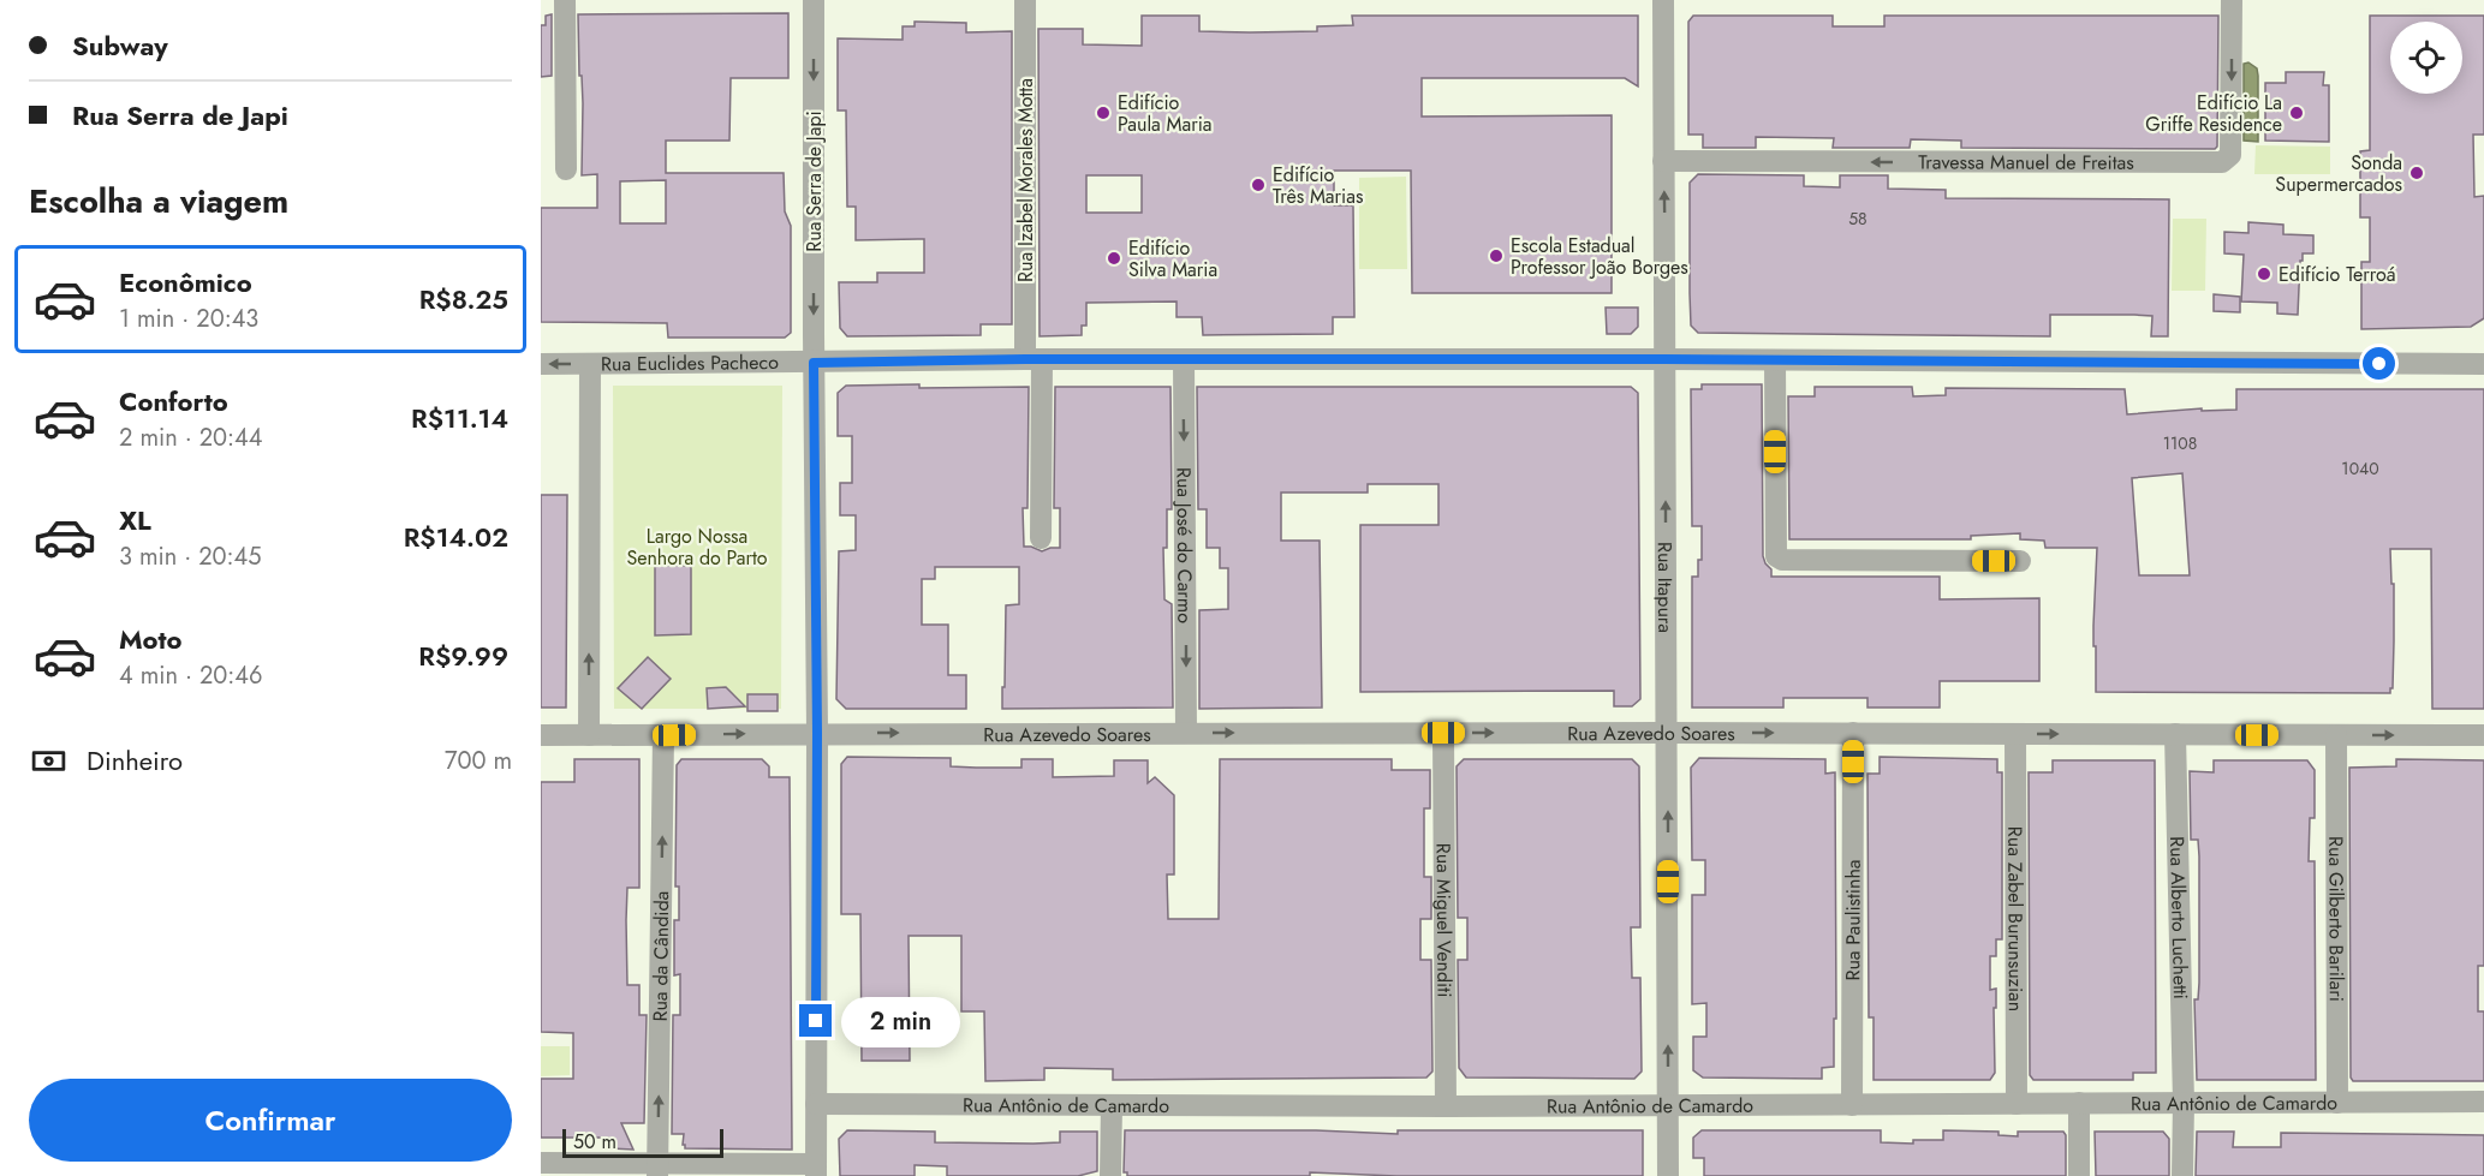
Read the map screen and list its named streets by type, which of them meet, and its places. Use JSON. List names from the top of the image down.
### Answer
{
  "streets": {
    "street": [
      "Travessa Manuel de Freitas",
      "Rua Izabel Morales Motta",
      "Rua Serra de Japi",
      "Rua Euclides Pacheco",
      "Rua José do Carmo",
      "Rua Itapura",
      "Rua Azevedo Soares",
      "Rua Paulistinha",
      "Rua Zabel Burunsuzian",
      "Rua Alberto Luchetti",
      "Rua Gilberto Barilari",
      "Rua Miguel Venditi",
      "Rua da Cândida",
      "Rua Antônio de Camardo"
    ]
  },
  "crossings": [
    ["Travessa Manuel de Freitas", "Rua Itapura"],
    ["Rua Izabel Morales Motta", "Rua Euclides Pacheco"],
    ["Rua Serra de Japi", "Rua Euclides Pacheco"],
    ["Rua Euclides Pacheco", "Rua José do Carmo"],
    ["Rua Euclides Pacheco", "Rua Itapura"],
    ["Rua José do Carmo", "Rua Azevedo Soares"],
    ["Rua Itapura", "Rua Azevedo Soares"],
    ["Rua Itapura", "Rua Antônio de Camardo"],
    ["Rua Azevedo Soares", "Rua Paulistinha"],
    ["Rua Azevedo Soares", "Rua Zabel Burunsuzian"],
    ["Rua Azevedo Soares", "Rua Alberto Luchetti"],
    ["Rua Azevedo Soares", "Rua Gilberto Barilari"],
    ["Rua Azevedo Soares", "Rua Miguel Venditi"],
    ["Rua Paulistinha", "Rua Antônio de Camardo"],
    ["Rua Zabel Burunsuzian", "Rua Antônio de Camardo"],
    ["Rua Alberto Luchetti", "Rua Antônio de Camardo"],
    ["Rua Gilberto Barilari", "Rua Antônio de Camardo"],
    ["Rua Miguel Venditi", "Rua Antônio de Camardo"]
  ],
  "one_way": [
    "Travessa Manuel de Freitas",
    "Rua Serra de Japi",
    "Rua José do Carmo",
    "Rua Itapura",
    "Rua Azevedo Soares"
  ],
  "parks": ["Largo Nossa Senhora do Parto"],
  "places": [
    "Edifício Paula Maria",
    "Edifício La Griffe Residence",
    "Sonda Supermercados",
    "Edifício Três Marias",
    "Escola Estadual Professor João Borges",
    "Edifício Silva Maria",
    "Edifício Terroá"
  ],
  "house_numbers": ["58", "1108", "1040"],
  "scale_bar": "50 m",
  "page": {
    "banner": ["Subway", "Rua Serra de Japi"],
    "heading": "Escolha a viagem",
    "list": [
      {
        "name": "Econômico",
        "note": "1 min · 20:43",
        "value": "R$8.25"
      },
      {
        "name": "Conforto",
        "note": "2 min · 20:44",
        "value": "R$11.14"
      },
      {
        "name": "XL",
        "note": "3 min · 20:45",
        "value": "R$14.02"
      },
      {
        "name": "Moto",
        "note": "4 min · 20:46",
        "value": "R$9.99"
      }
    ],
    "pay": ["Dinheiro", "700 m"],
    "bubble": "2 min",
    "buttons": "Confirmar",
    "scale": "50 m"
  }
}
